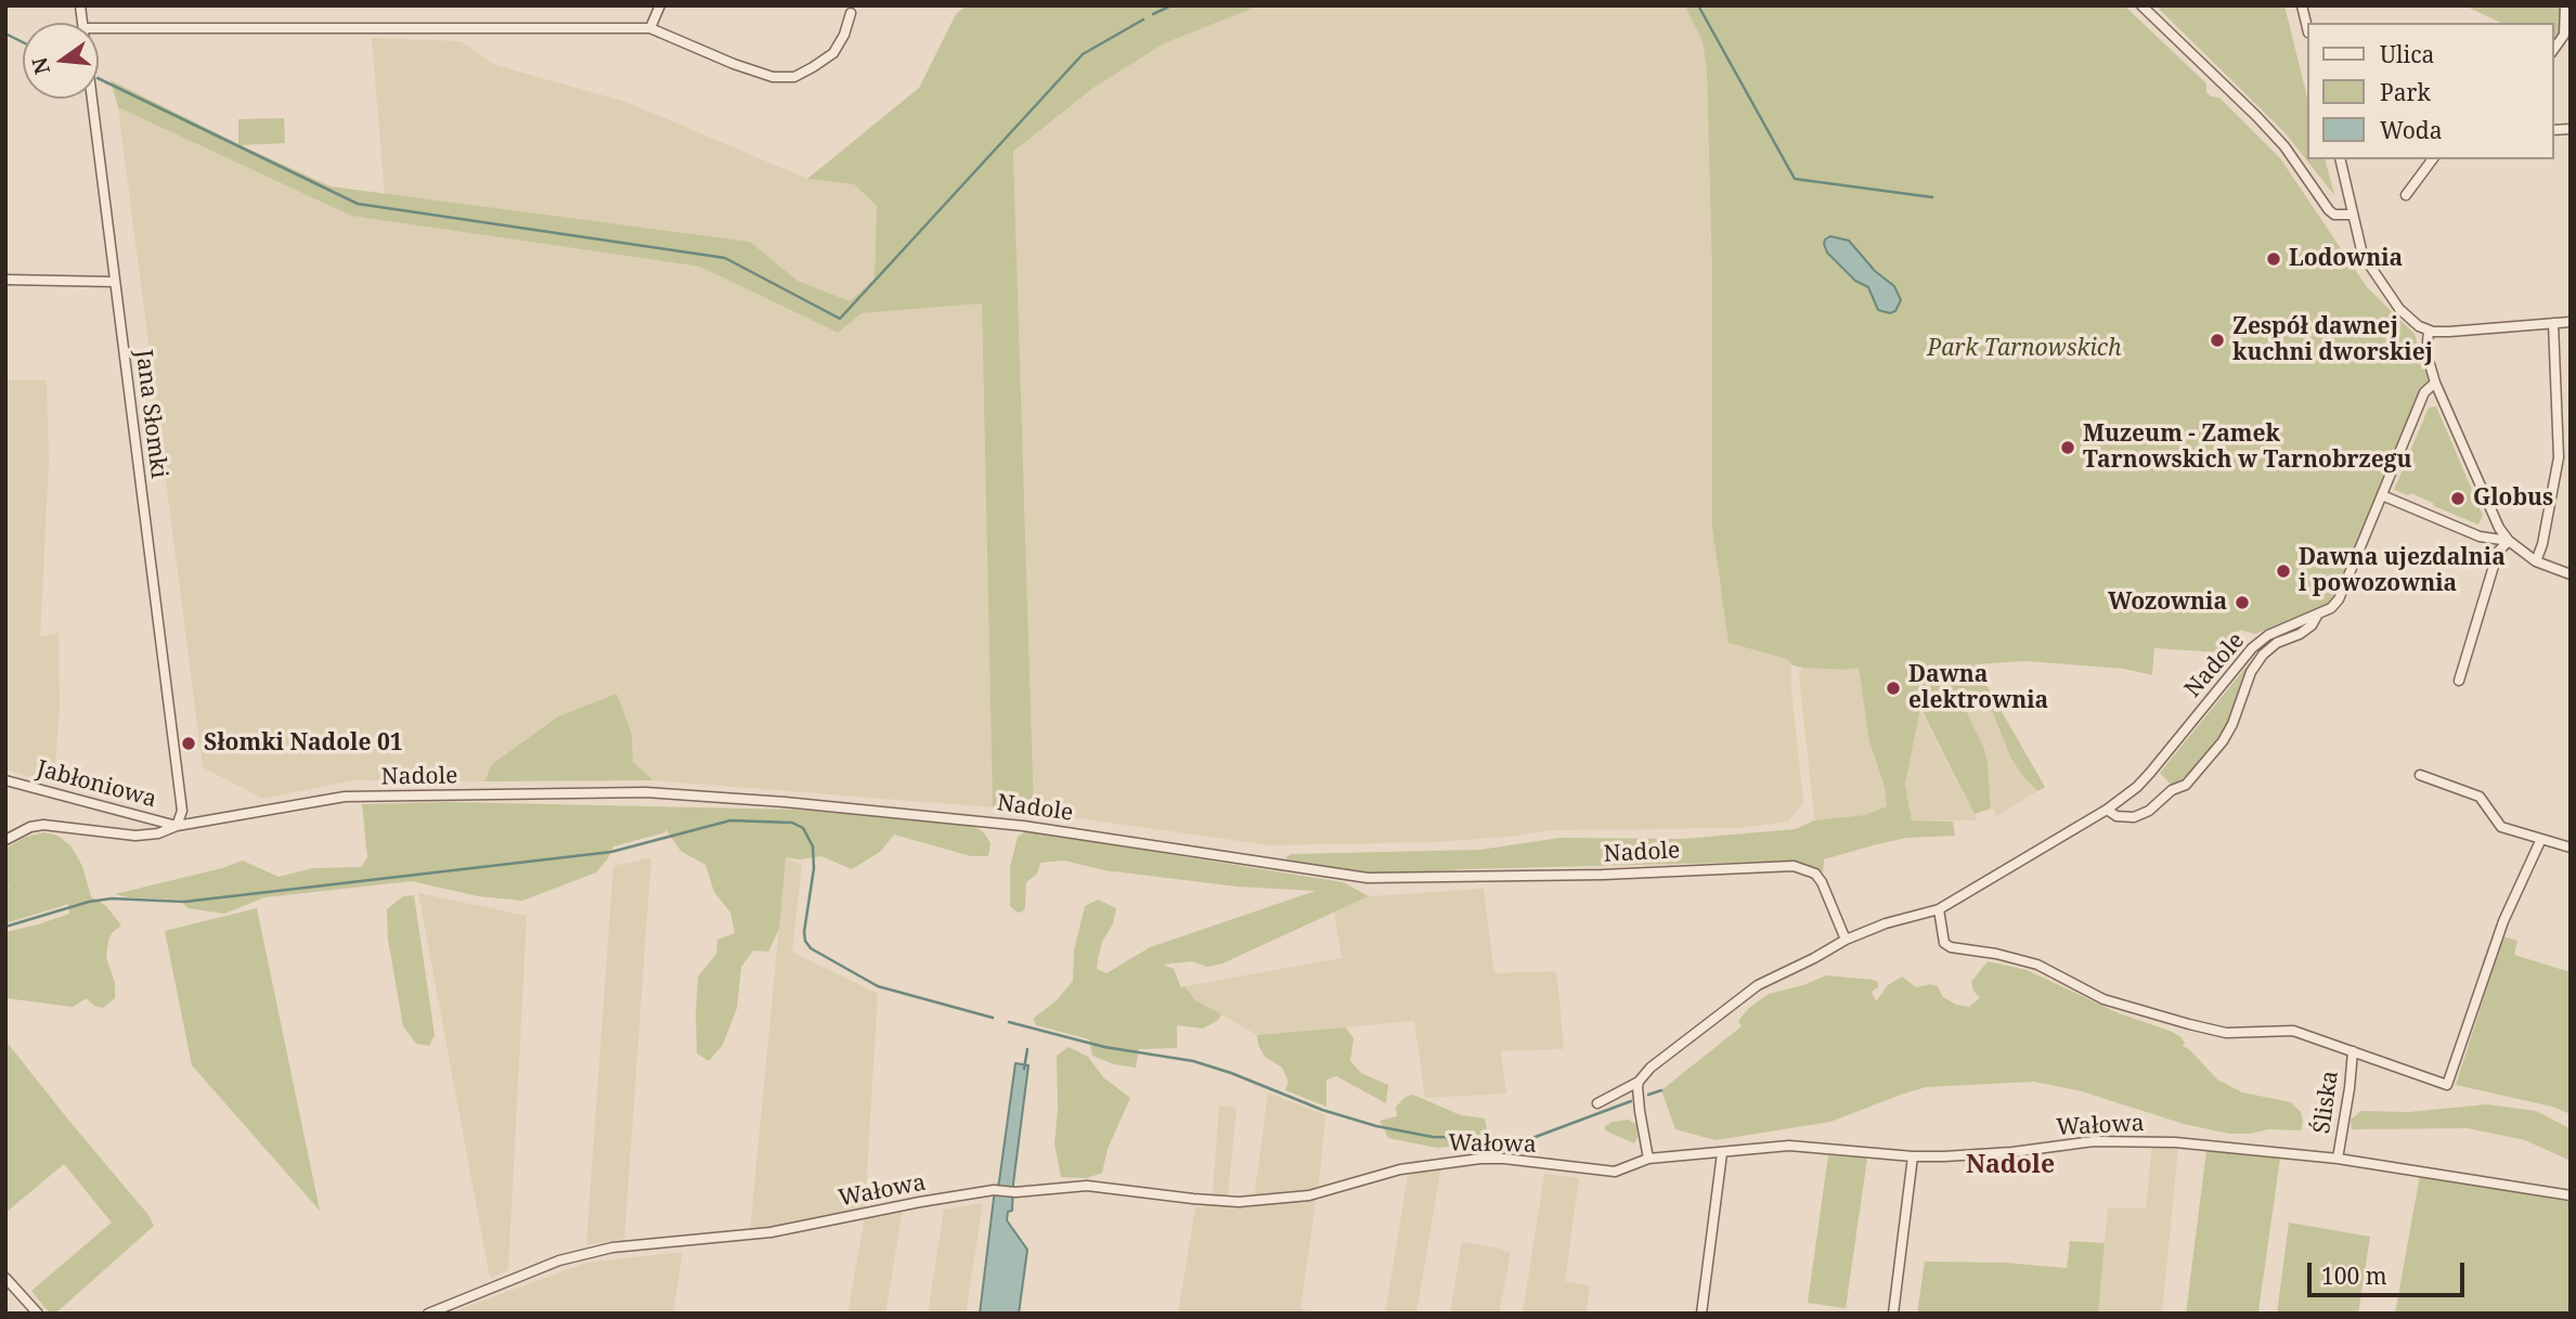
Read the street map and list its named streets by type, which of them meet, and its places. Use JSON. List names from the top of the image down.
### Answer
{
  "streets": {
    "street": [
      "Jana Słomki",
      "Nadole",
      "Jabłoniowa",
      "Śliska",
      "Wałowa"
    ]
  },
  "crossings": [
    ["Jana Słomki", "Nadole"],
    ["Jana Słomki", "Jabłoniowa"],
    ["Nadole", "Jabłoniowa"],
    ["Śliska", "Wałowa"]
  ],
  "districts": ["Nadole"],
  "parks": ["Park Tarnowskich"],
  "places": [
    "Lodownia",
    "Zespół dawnej kuchni dworskiej",
    "Muzeum - Zamek Tarnowskich w Tarnobrzegu",
    "Globus",
    "Dawna ujezdalnia i powozownia",
    "Wozownia",
    "Dawna elektrownia",
    "Słomki Nadole 01"
  ],
  "legend": ["Ulica", "Park", "Woda"],
  "scale_bar": "100 m",
  "north": "left"
}
